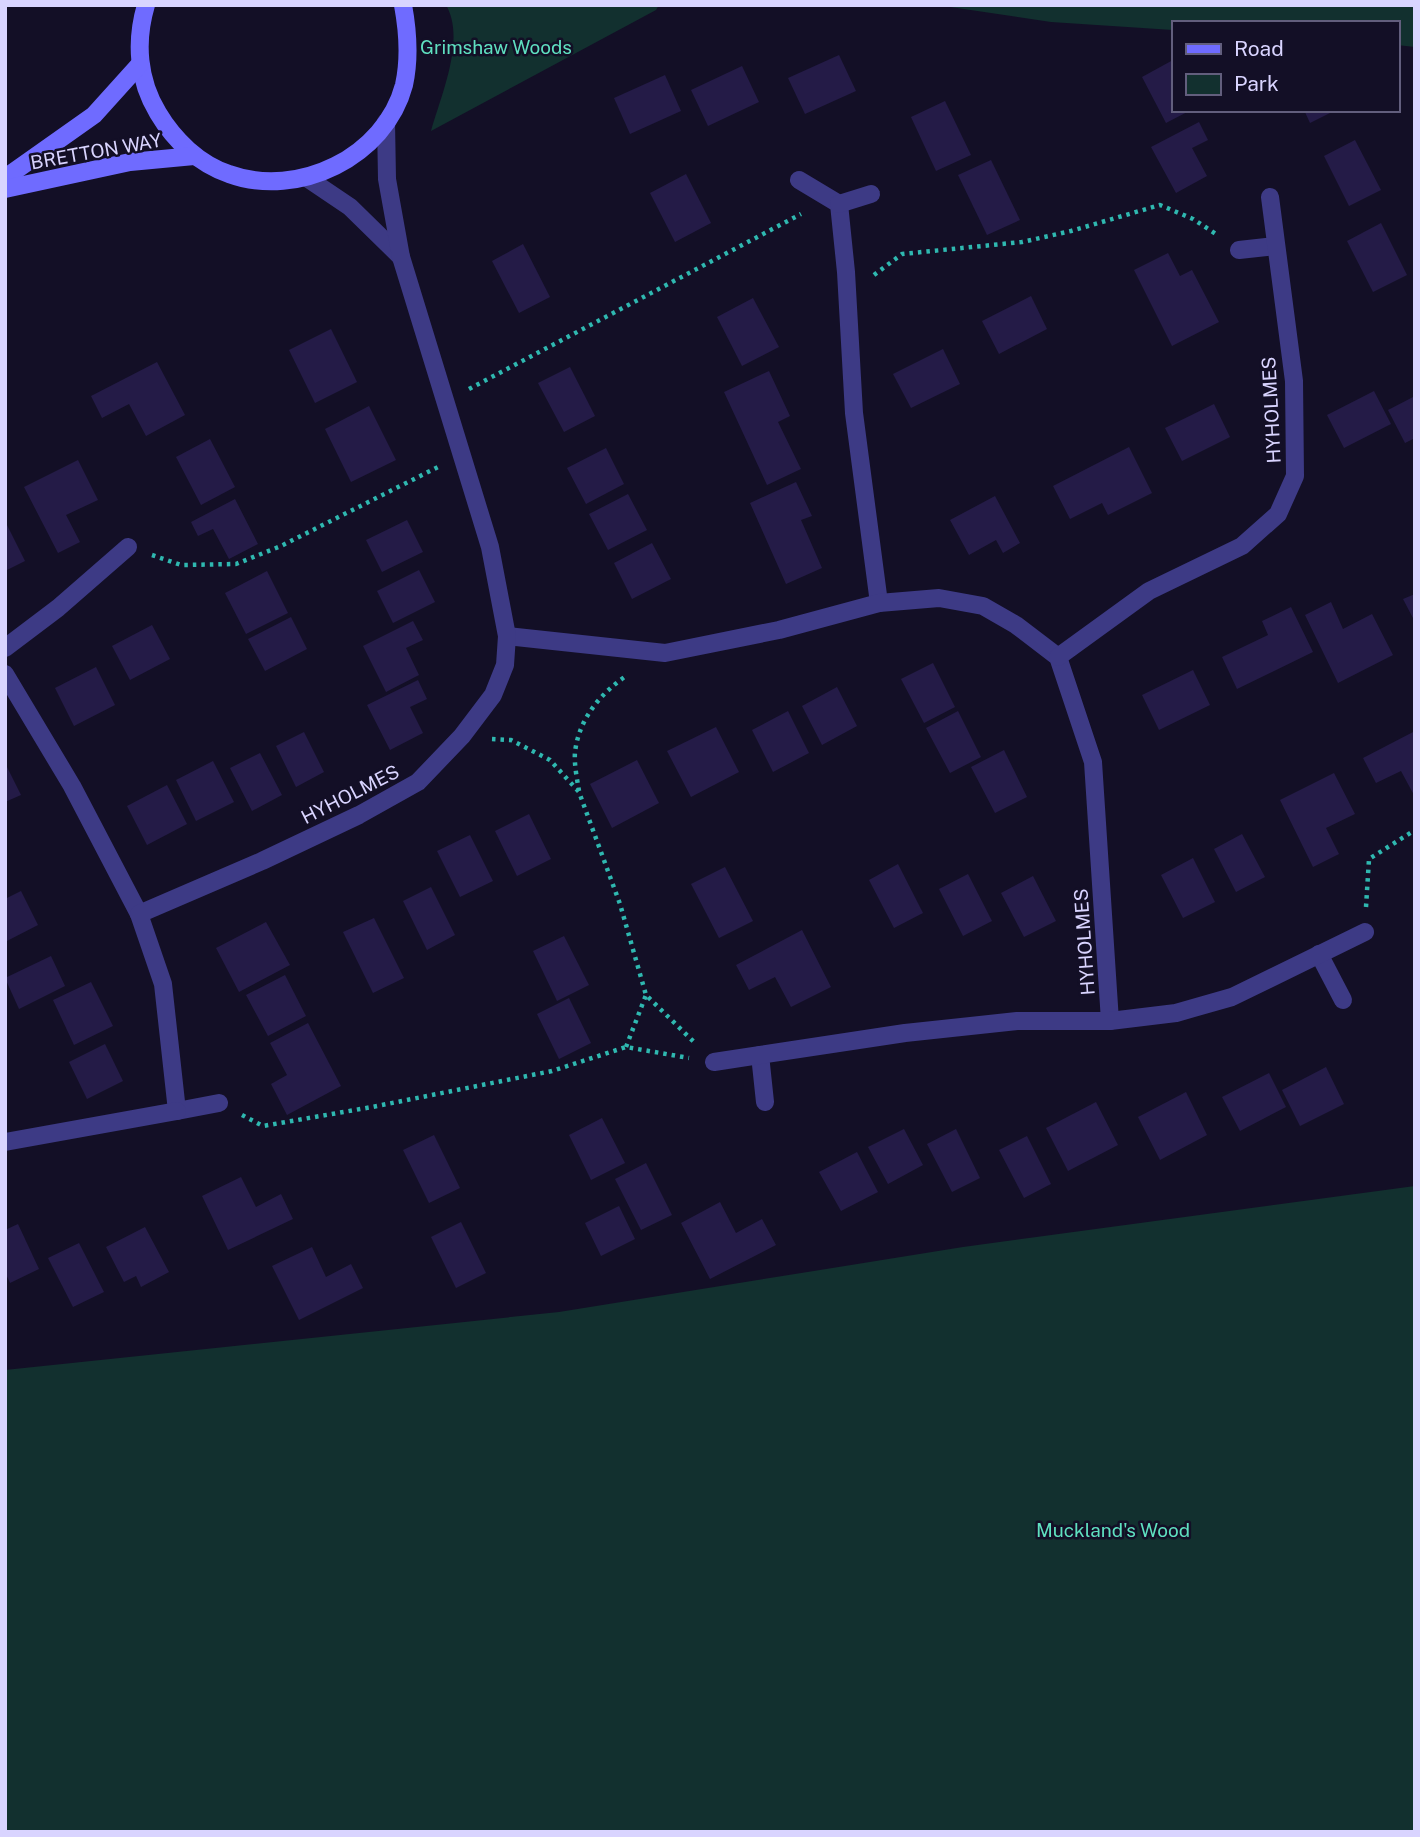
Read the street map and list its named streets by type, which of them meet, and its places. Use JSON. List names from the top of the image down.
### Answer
{
  "streets": {
    "street": ["BRETTON WAY", "HYHOLMES"]
  },
  "parks": ["Grimshaw Woods", "Muckland's Wood"],
  "legend": ["Road", "Park"]
}
